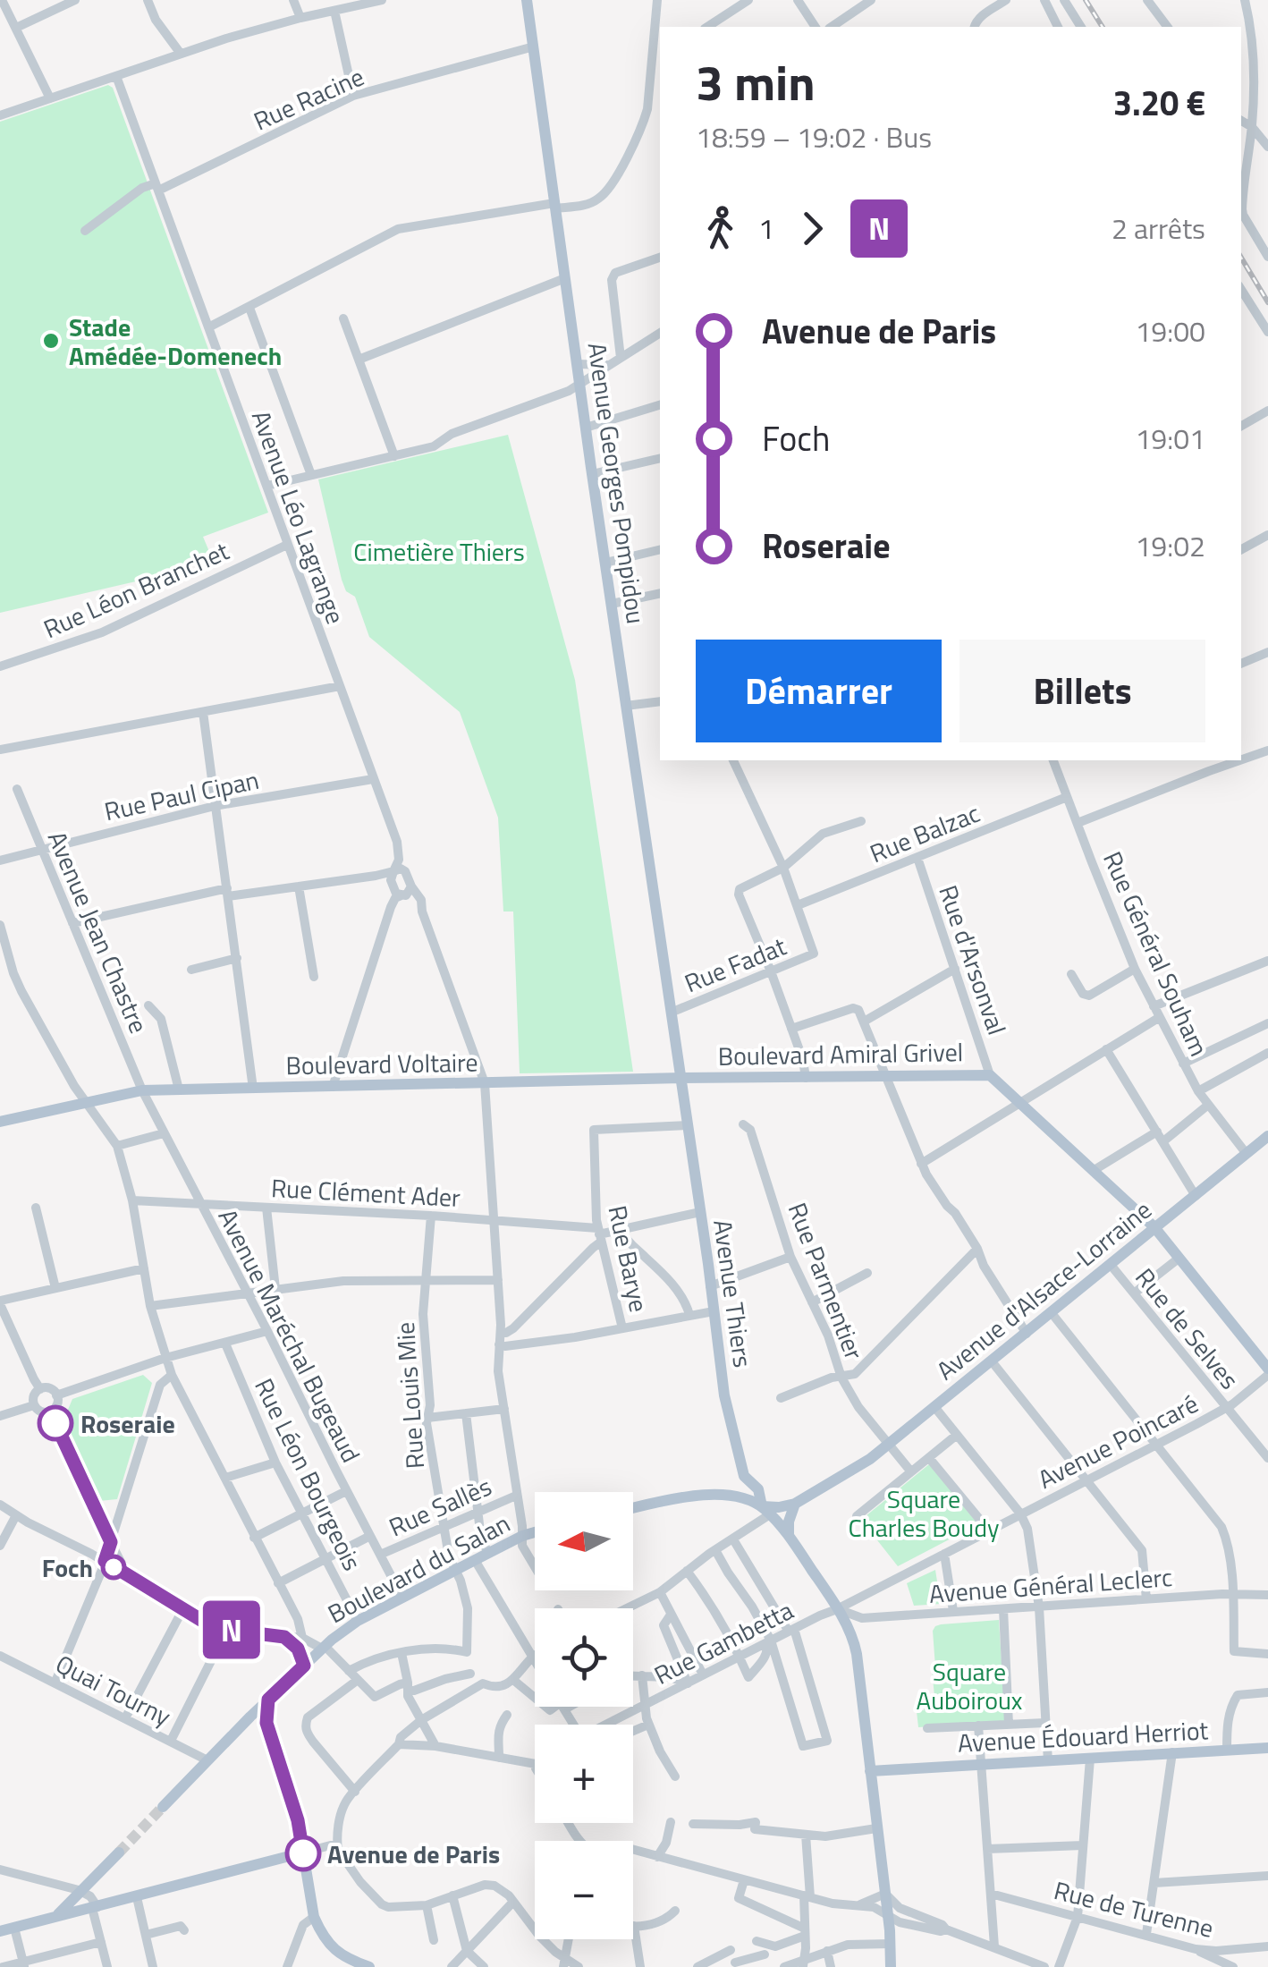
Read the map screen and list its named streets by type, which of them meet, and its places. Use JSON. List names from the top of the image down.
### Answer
{
  "streets": {
    "main road": [
      "Avenue Georges Pompidou",
      "Boulevard Amiral Grivel",
      "Boulevard Voltaire",
      "Avenue d'Alsace-Lorraine",
      "Avenue Thiers",
      "Boulevard du Salan",
      "Avenue Édouard Herriot"
    ],
    "street": [
      "Rue Racine",
      "Avenue Léo Lagrange",
      "Rue Léon Branchet",
      "Rue Paul Cipan",
      "Rue Balzac",
      "Avenue Jean Chastre",
      "Rue Général Souham",
      "Rue d'Arsonval",
      "Rue Fadat",
      "Rue Clément Ader",
      "Rue Barye",
      "Rue Parmentier",
      "Rue de Selves",
      "Avenue Maréchal Bugeaud",
      "Rue Louis Mie",
      "Avenue Poincaré",
      "Rue Léon Bourgeois",
      "Rue Sallès",
      "Avenue Général Leclerc",
      "Rue Gambetta",
      "Quai Tourny",
      "Rue de Turenne"
    ]
  },
  "crossings": [
    ["Rue Racine", "Avenue Georges Pompidou"],
    ["Rue Racine", "Avenue Léo Lagrange"],
    ["Avenue Georges Pompidou", "Rue Fadat"],
    ["Avenue Georges Pompidou", "Boulevard Amiral Grivel"],
    ["Avenue Georges Pompidou", "Boulevard Voltaire"],
    ["Avenue Georges Pompidou", "Avenue Thiers"],
    ["Avenue Léo Lagrange", "Rue Léon Branchet"],
    ["Avenue Léo Lagrange", "Rue Paul Cipan"],
    ["Rue Paul Cipan", "Avenue Jean Chastre"],
    ["Rue Balzac", "Rue Général Souham"],
    ["Rue Balzac", "Rue d'Arsonval"],
    ["Rue Balzac", "Rue Fadat"],
    ["Avenue Jean Chastre", "Boulevard Voltaire"],
    ["Avenue Jean Chastre", "Avenue Maréchal Bugeaud"],
    ["Rue Général Souham", "Avenue d'Alsace-Lorraine"],
    ["Rue d'Arsonval", "Boulevard Amiral Grivel"],
    ["Boulevard Amiral Grivel", "Boulevard Voltaire"],
    ["Boulevard Amiral Grivel", "Avenue d'Alsace-Lorraine"],
    ["Boulevard Amiral Grivel", "Avenue Thiers"],
    ["Boulevard Amiral Grivel", "Avenue Poincaré"],
    ["Boulevard Voltaire", "Avenue Thiers"],
    ["Boulevard Voltaire", "Avenue Maréchal Bugeaud"],
    ["Rue Clément Ader", "Rue Barye"],
    ["Rue Clément Ader", "Avenue Thiers"],
    ["Rue Clément Ader", "Avenue Maréchal Bugeaud"],
    ["Rue Clément Ader", "Rue Louis Mie"],
    ["Rue Barye", "Avenue Thiers"],
    ["Rue Parmentier", "Avenue d'Alsace-Lorraine"],
    ["Avenue d'Alsace-Lorraine", "Rue de Selves"],
    ["Avenue Thiers", "Avenue Poincaré"],
    ["Avenue Thiers", "Avenue Général Leclerc"],
    ["Avenue Thiers", "Rue Gambetta"],
    ["Rue de Selves", "Avenue Poincaré"],
    ["Avenue Maréchal Bugeaud", "Rue Sallès"],
    ["Avenue Maréchal Bugeaud", "Boulevard du Salan"],
    ["Rue Louis Mie", "Rue Sallès"],
    ["Rue Louis Mie", "Boulevard du Salan"],
    ["Avenue Poincaré", "Avenue Général Leclerc"],
    ["Avenue Poincaré", "Rue Gambetta"],
    ["Rue Léon Bourgeois", "Boulevard du Salan"],
    ["Boulevard du Salan", "Quai Tourny"],
    ["Avenue Général Leclerc", "Rue Gambetta"]
  ],
  "parks": ["Cimetière Thiers", "Square Charles Boudy", "Square Auboiroux"],
  "places": [
    "Stade Amédée-Domenech",
    "Roseraie",
    "Foch",
    "Avenue de Paris"
  ],
  "lines": ["bus line N"],
  "north": "left",
  "page": {
    "on_map": "N",
    "heading": ["3 min", "18:59 – 19:02 · Bus", "3.20 €"],
    "legs": ["1", "N", "2 arrêts"],
    "list": [
      {
        "name": "Avenue de Paris",
        "value": "19:00"
      },
      {
        "name": "Foch",
        "value": "19:01"
      },
      {
        "name": "Roseraie",
        "value": "19:02"
      }
    ],
    "buttons": ["Démarrer", "Billets"],
    "map_buttons": ["+", "−"]
  }
}
